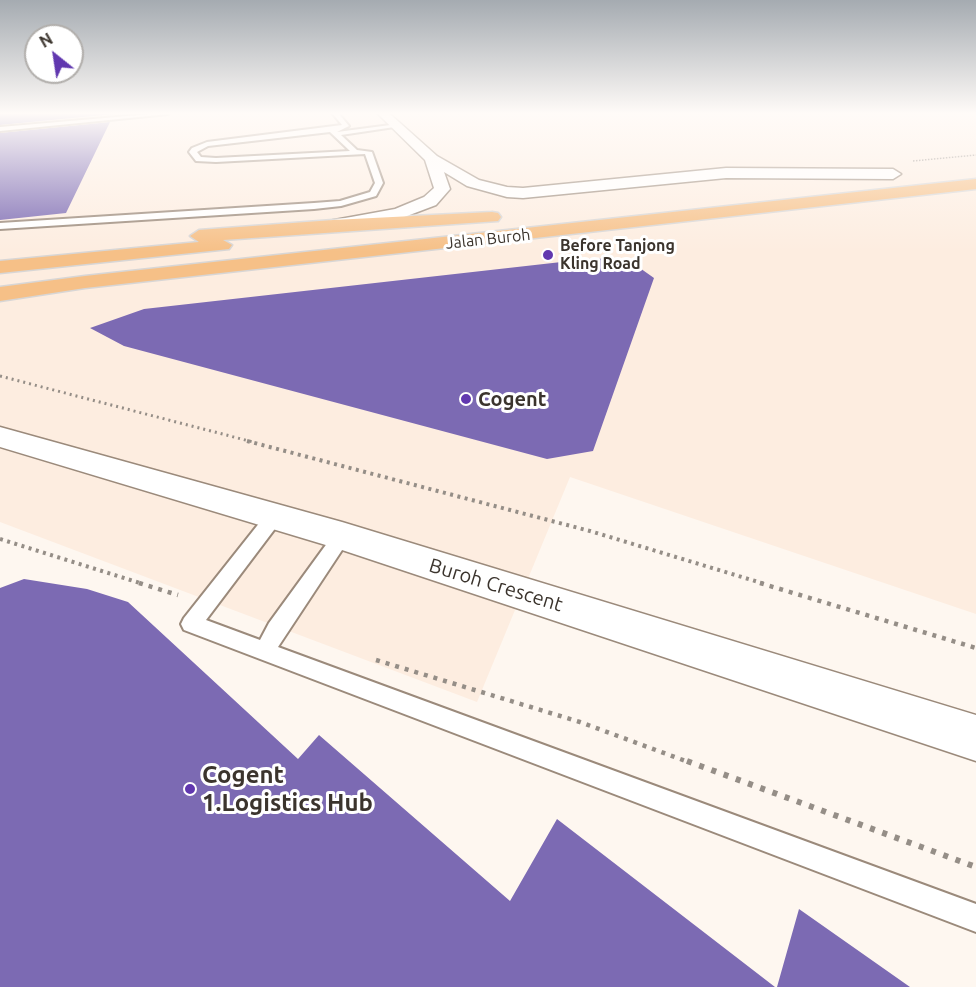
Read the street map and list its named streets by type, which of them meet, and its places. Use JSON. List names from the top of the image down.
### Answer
{
  "streets": {
    "main road": ["Jalan Buroh"],
    "street": ["Buroh Crescent"]
  },
  "places": ["Before Tanjong Kling Road", "Cogent", "Cogent 1.Logistics Hub"],
  "north": "top left"
}
